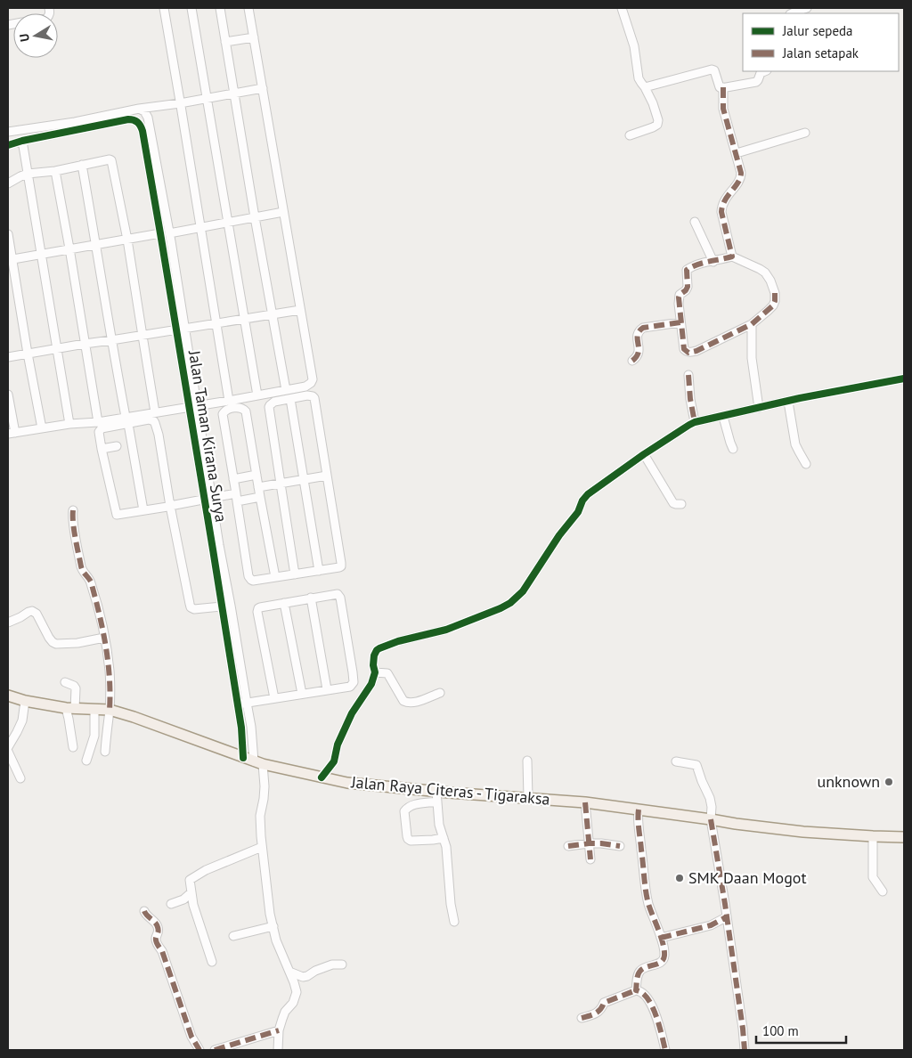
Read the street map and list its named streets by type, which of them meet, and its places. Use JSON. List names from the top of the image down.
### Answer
{
  "streets": {
    "main road": ["Jalan Raya Citeras - Tigaraksa"],
    "street": ["Jalan Taman Kirana Surya"]
  },
  "crossings": [
    ["Jalan Taman Kirana Surya", "Jalan Raya Citeras - Tigaraksa"]
  ],
  "places": ["unknown", "SMK Daan Mogot"],
  "legend": ["Jalur sepeda", "Jalan setapak"],
  "scale_bar": "100 m",
  "north": "left"
}
